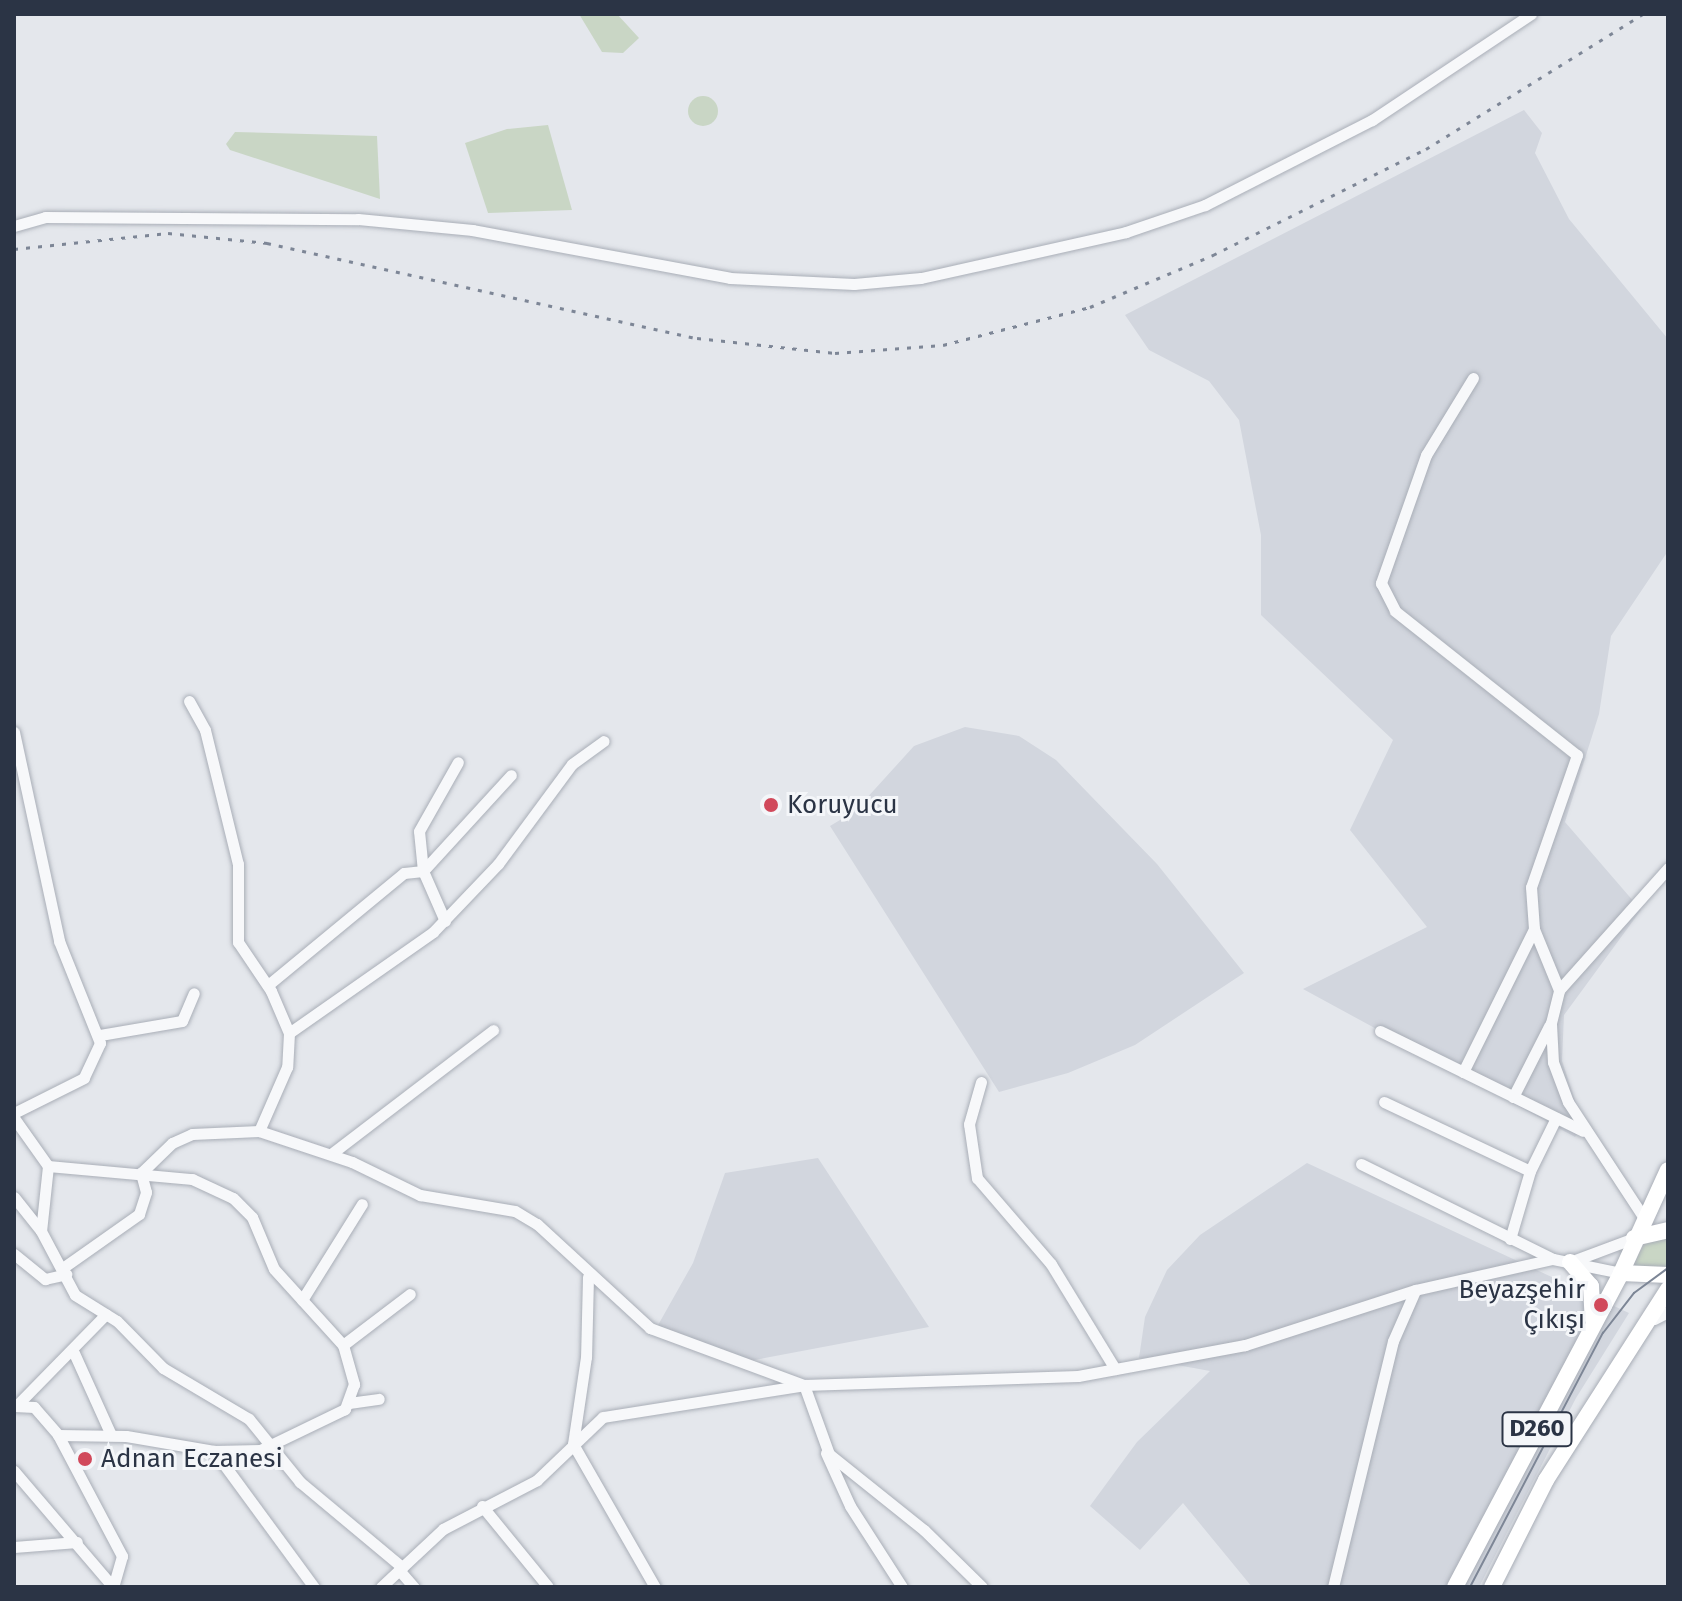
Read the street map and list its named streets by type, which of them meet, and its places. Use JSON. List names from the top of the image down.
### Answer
{
  "streets": {
    "highway": ["D260"]
  },
  "places": ["Koruyucu", "Beyazşehir Çıkışı", "Adnan Eczanesi"]
}
